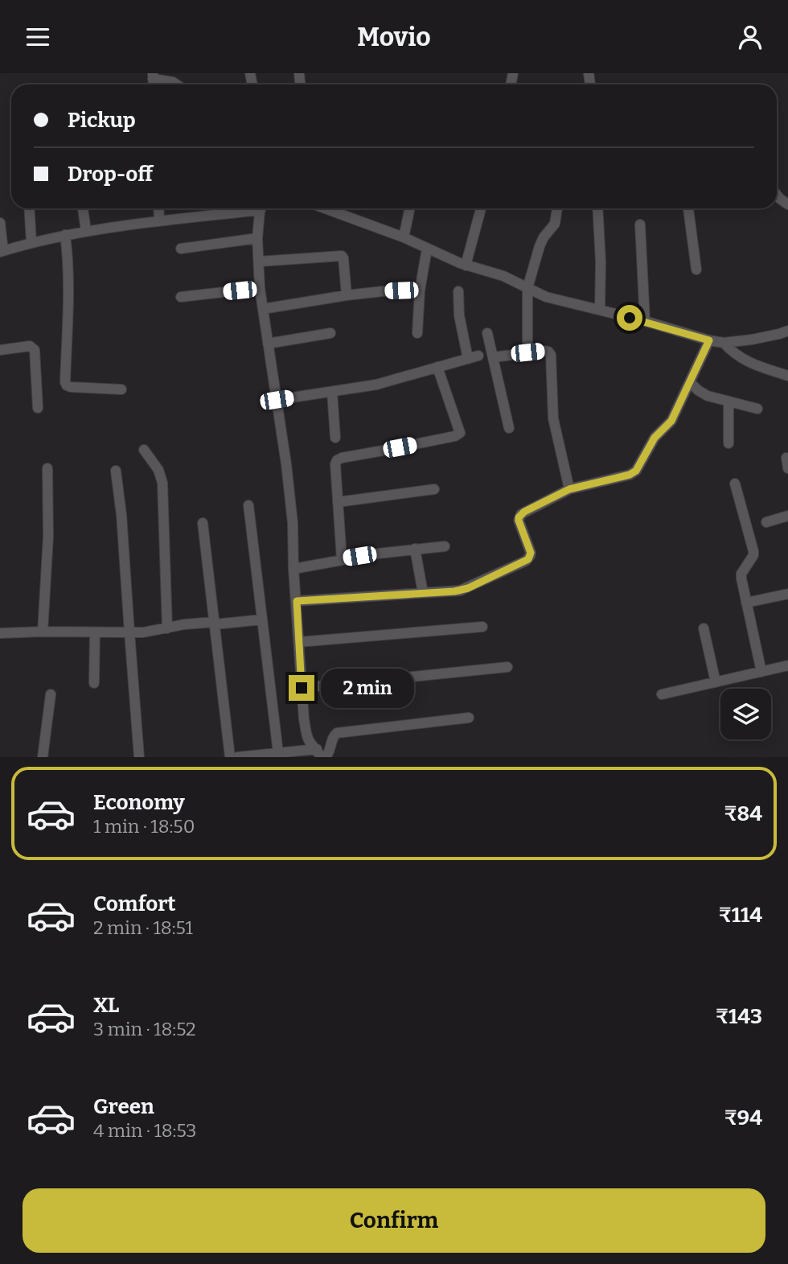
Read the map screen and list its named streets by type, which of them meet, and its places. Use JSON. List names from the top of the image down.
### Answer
{
  "page": {
    "header": "Movio",
    "banner": ["Pickup", "Drop-off"],
    "bubble": "2 min",
    "list": [
      {
        "name": "Economy",
        "note": "1 min · 18:50",
        "value": "₹84"
      },
      {
        "name": "Comfort",
        "note": "2 min · 18:51",
        "value": "₹114"
      },
      {
        "name": "XL",
        "note": "3 min · 18:52",
        "value": "₹143"
      },
      {
        "name": "Green",
        "note": "4 min · 18:53",
        "value": "₹94"
      }
    ],
    "buttons": "Confirm"
  }
}
